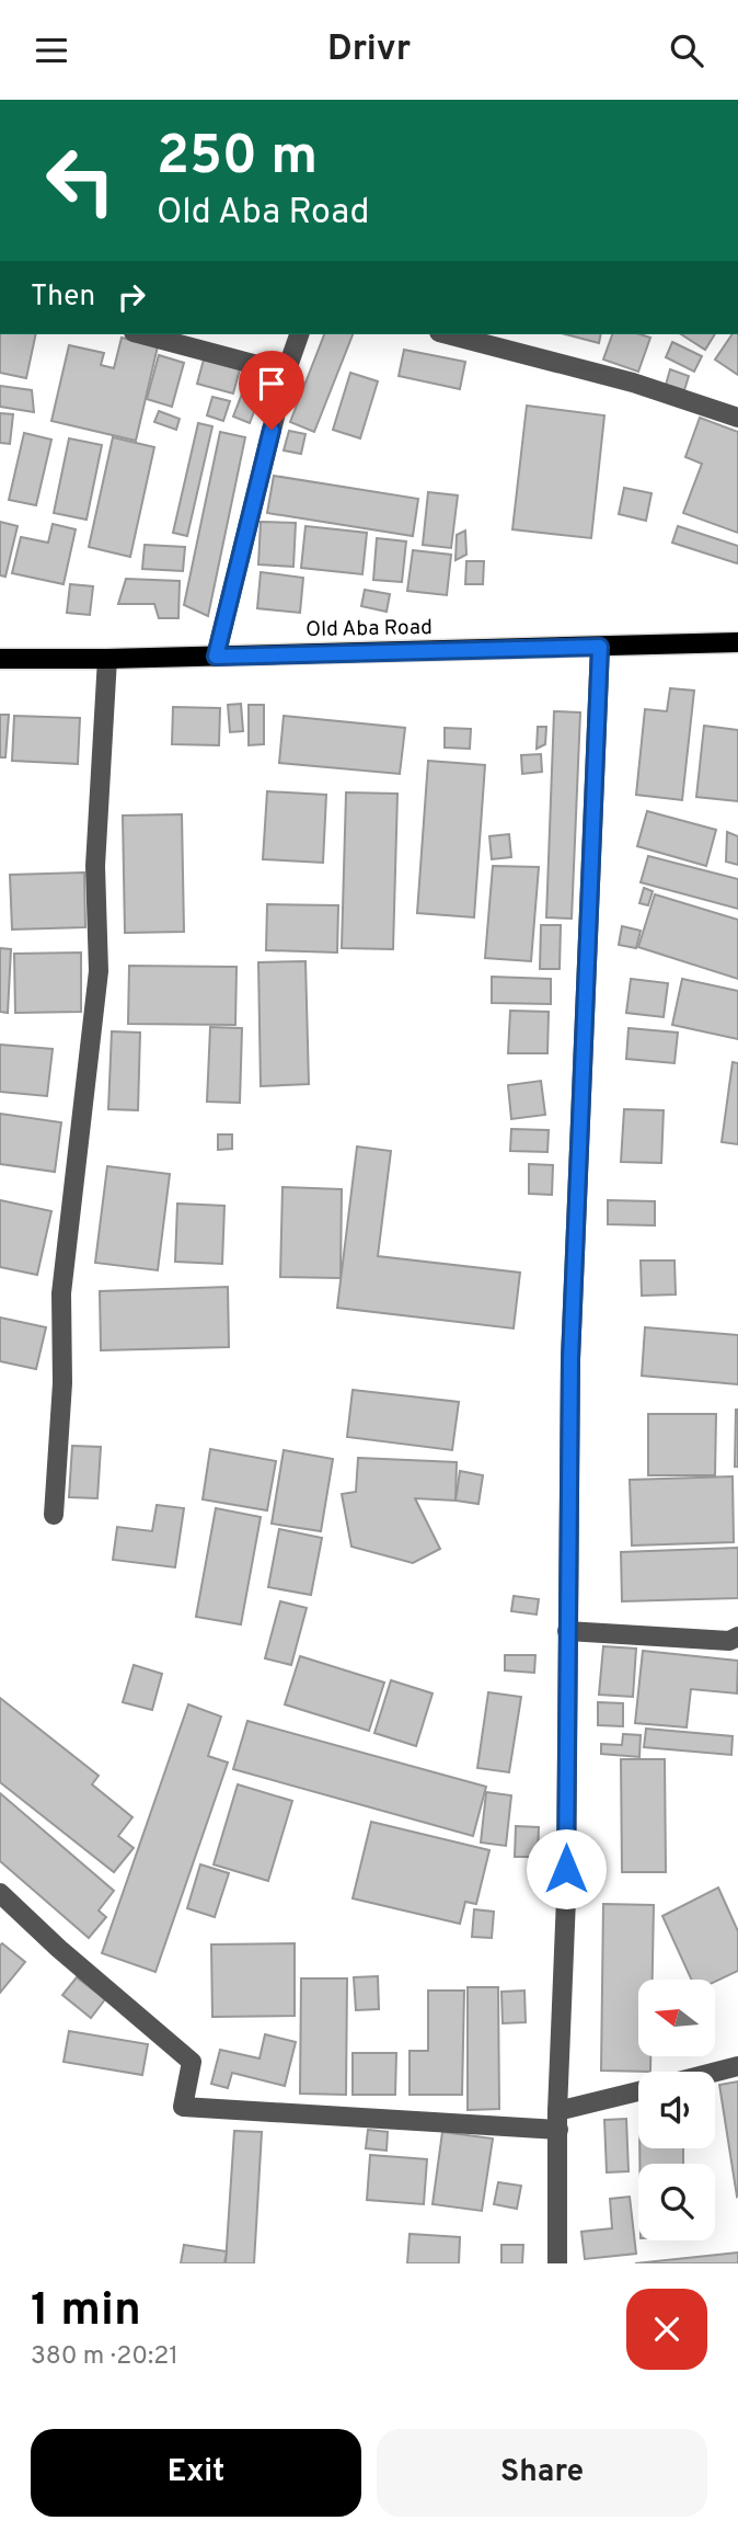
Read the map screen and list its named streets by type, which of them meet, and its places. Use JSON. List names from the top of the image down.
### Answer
{
  "streets": {
    "main road": ["Old Aba Road"]
  },
  "north": "left",
  "page": {
    "header": "Drivr",
    "turn": ["250 m", "Old Aba Road"],
    "then": "Then",
    "heading": ["1 min", "380 m · 20:21"],
    "buttons": ["Exit", "Share"]
  }
}
